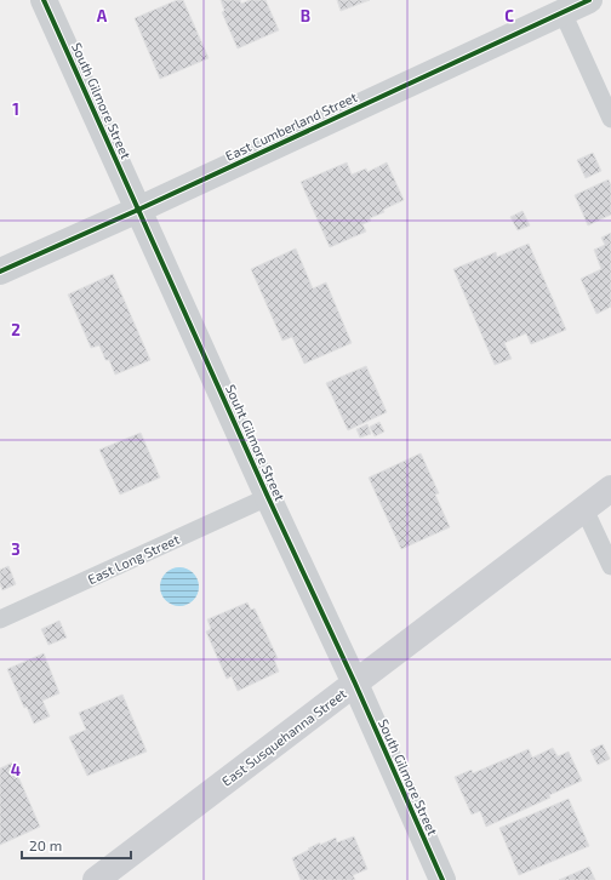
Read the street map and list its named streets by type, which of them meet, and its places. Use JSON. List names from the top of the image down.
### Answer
{
  "streets": {
    "main road": ["East Susquehanna Street"],
    "street": ["South Gilmore Street", "East Cumberland Street", "Souht Gilmore Street"],
    "lane": ["East Long Street"]
  },
  "crossings": [
    ["South Gilmore Street", "East Cumberland Street"],
    ["South Gilmore Street", "Souht Gilmore Street"],
    ["South Gilmore Street", "East Susquehanna Street"],
    ["East Cumberland Street", "Souht Gilmore Street"],
    ["Souht Gilmore Street", "East Long Street"],
    ["Souht Gilmore Street", "East Susquehanna Street"]
  ],
  "scale_bar": "20 m",
  "grid": {
    "columns": ["A", "B", "C"],
    "rows": [
      "1",
      "2",
      "3",
      "4"
    ]
  }
}
